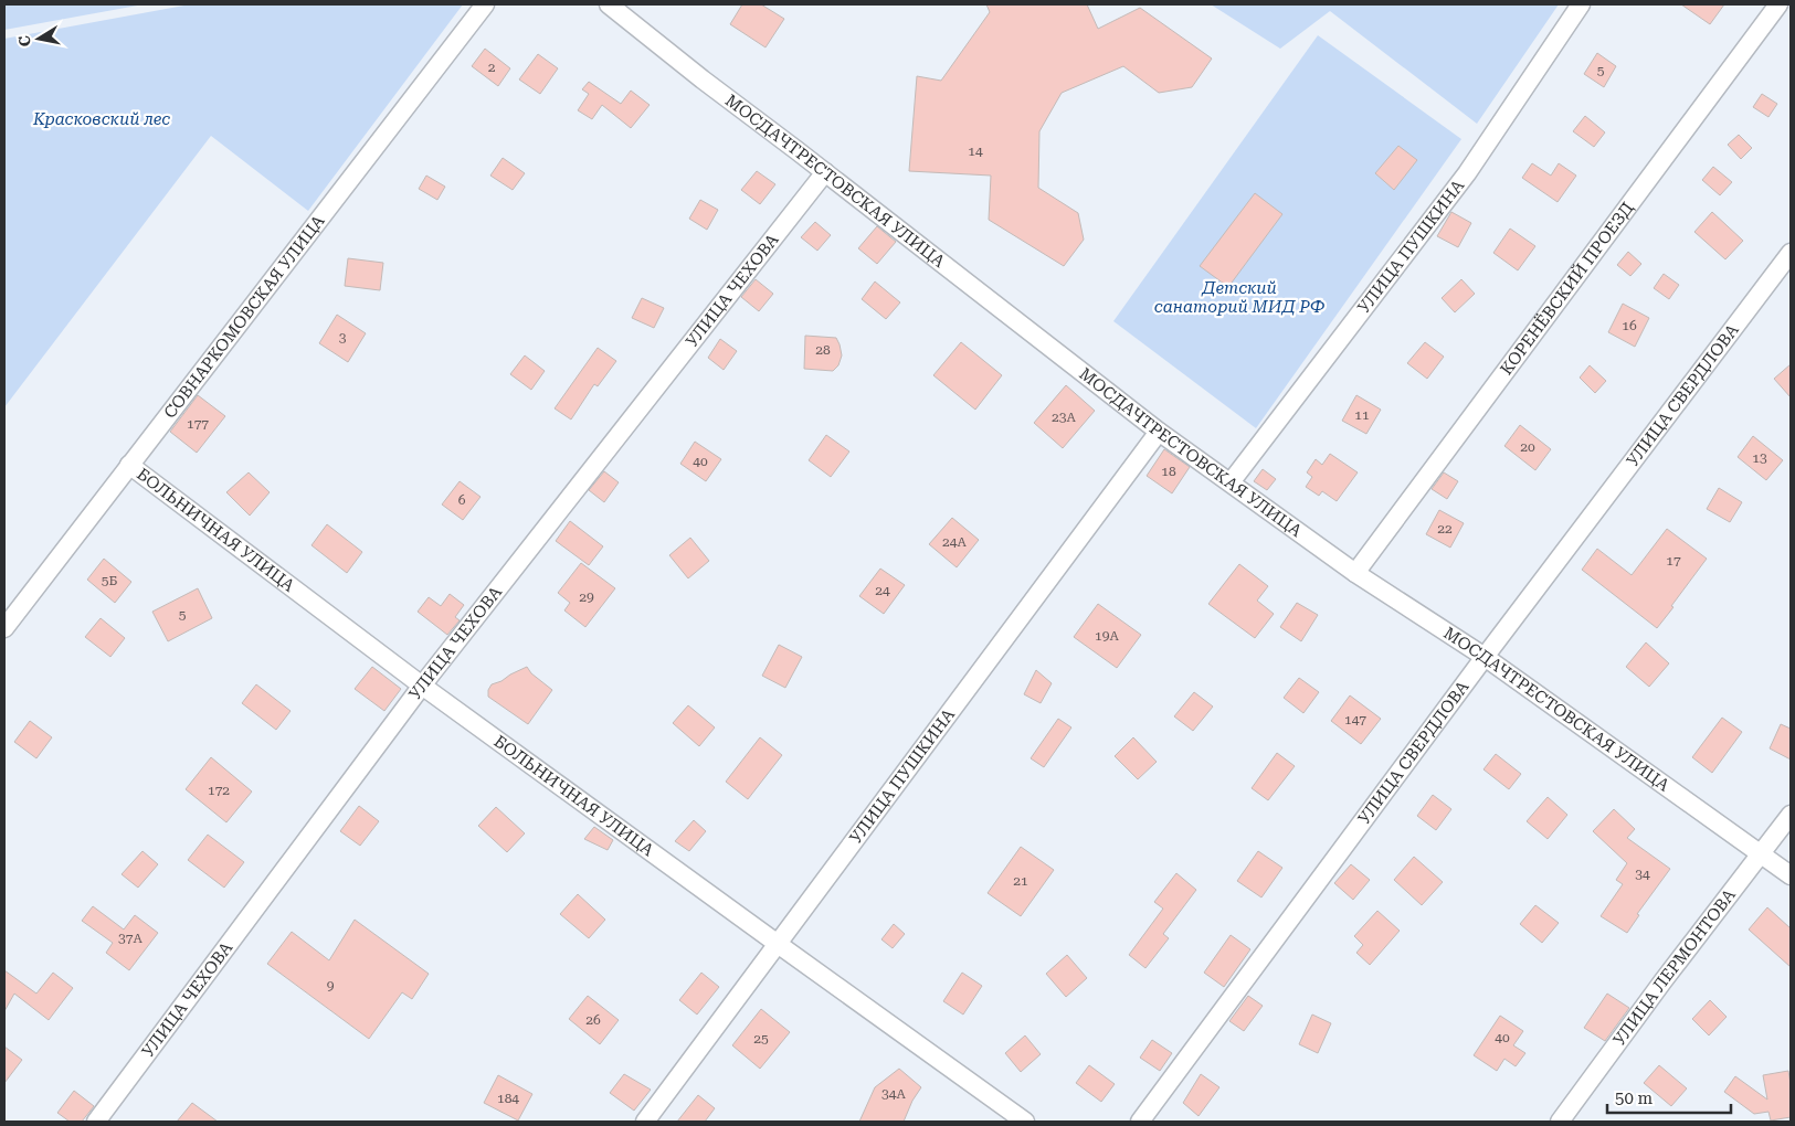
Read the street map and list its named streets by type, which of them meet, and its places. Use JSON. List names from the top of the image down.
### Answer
{
  "streets": {
    "street": [
      "МОСДАЧТРЕСТОВСКАЯ УЛИЦА",
      "УЛИЦА ПУШКИНА",
      "КОРЕНЁВСКИЙ ПРОЕЗД",
      "УЛИЦА ЧЕХОВА",
      "СОВНАРКОМОВСКАЯ УЛИЦА",
      "УЛИЦА СВЕРДЛОВА",
      "БОЛЬНИЧНАЯ УЛИЦА",
      "УЛИЦА ЛЕРМОНТОВА"
    ]
  },
  "crossings": [
    ["МОСДАЧТРЕСТОВСКАЯ УЛИЦА", "УЛИЦА ПУШКИНА"],
    ["МОСДАЧТРЕСТОВСКАЯ УЛИЦА", "КОРЕНЁВСКИЙ ПРОЕЗД"],
    ["МОСДАЧТРЕСТОВСКАЯ УЛИЦА", "УЛИЦА ЧЕХОВА"],
    ["МОСДАЧТРЕСТОВСКАЯ УЛИЦА", "УЛИЦА СВЕРДЛОВА"],
    ["МОСДАЧТРЕСТОВСКАЯ УЛИЦА", "УЛИЦА ЛЕРМОНТОВА"],
    ["УЛИЦА ПУШКИНА", "БОЛЬНИЧНАЯ УЛИЦА"],
    ["УЛИЦА ЧЕХОВА", "БОЛЬНИЧНАЯ УЛИЦА"],
    ["СОВНАРКОМОВСКАЯ УЛИЦА", "БОЛЬНИЧНАЯ УЛИЦА"]
  ],
  "parks": ["Красковский лес", "Детский санаторий МИД РФ"],
  "house_numbers": [
    "2",
    "5",
    "14",
    "16",
    "3",
    "28",
    "11",
    "23А",
    "177",
    "20",
    "13",
    "40",
    "18",
    "6",
    "22",
    "24А",
    "17",
    "5Б",
    "24",
    "29",
    "5",
    "19А",
    "147",
    "172",
    "34",
    "21",
    "37А",
    "9",
    "26",
    "40",
    "25",
    "34А",
    "184"
  ],
  "scale_bar": "50 m",
  "north": "left"
}
